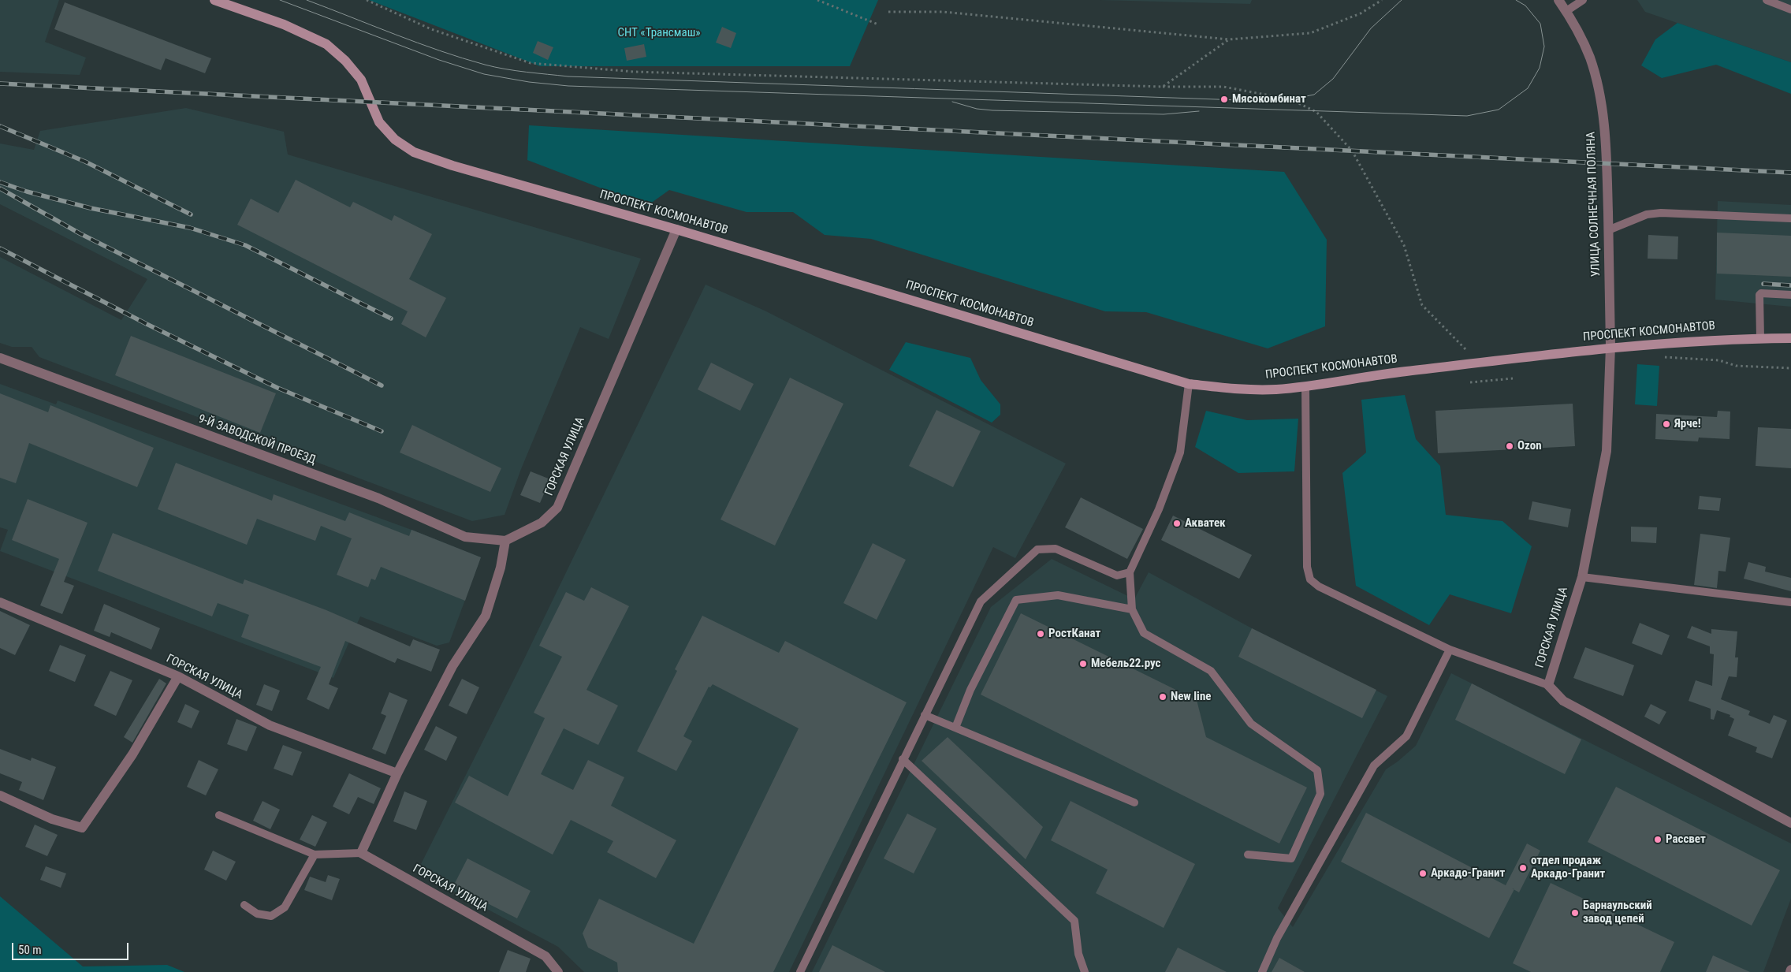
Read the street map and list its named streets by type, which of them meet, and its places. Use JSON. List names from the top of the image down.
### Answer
{
  "streets": {
    "main road": ["ПРОСПЕКТ КОСМОНАВТОВ"],
    "street": ["УЛИЦА СОЛНЕЧНАЯ ПОЛЯНА", "9-Й ЗАВОДСКОЙ ПРОЕЗД", "ГОРСКАЯ УЛИЦА"]
  },
  "crossings": [
    ["УЛИЦА СОЛНЕЧНАЯ ПОЛЯНА", "ПРОСПЕКТ КОСМОНАВТОВ"],
    ["УЛИЦА СОЛНЕЧНАЯ ПОЛЯНА", "ГОРСКАЯ УЛИЦА"],
    ["ПРОСПЕКТ КОСМОНАВТОВ", "ГОРСКАЯ УЛИЦА"],
    ["9-Й ЗАВОДСКОЙ ПРОЕЗД", "ГОРСКАЯ УЛИЦА"]
  ],
  "parks": ["СНТ «Трансмаш»"],
  "places": [
    "Мясокомбинат",
    "Ярче!",
    "Ozon",
    "Акватек",
    "РостКанат",
    "Мебель22.рус",
    "New line",
    "Рассвет",
    "отдел продаж Аркадо-Гранит",
    "Аркадо-Гранит",
    "Барнаульский завод цепей"
  ],
  "scale_bar": "50 m"
}
